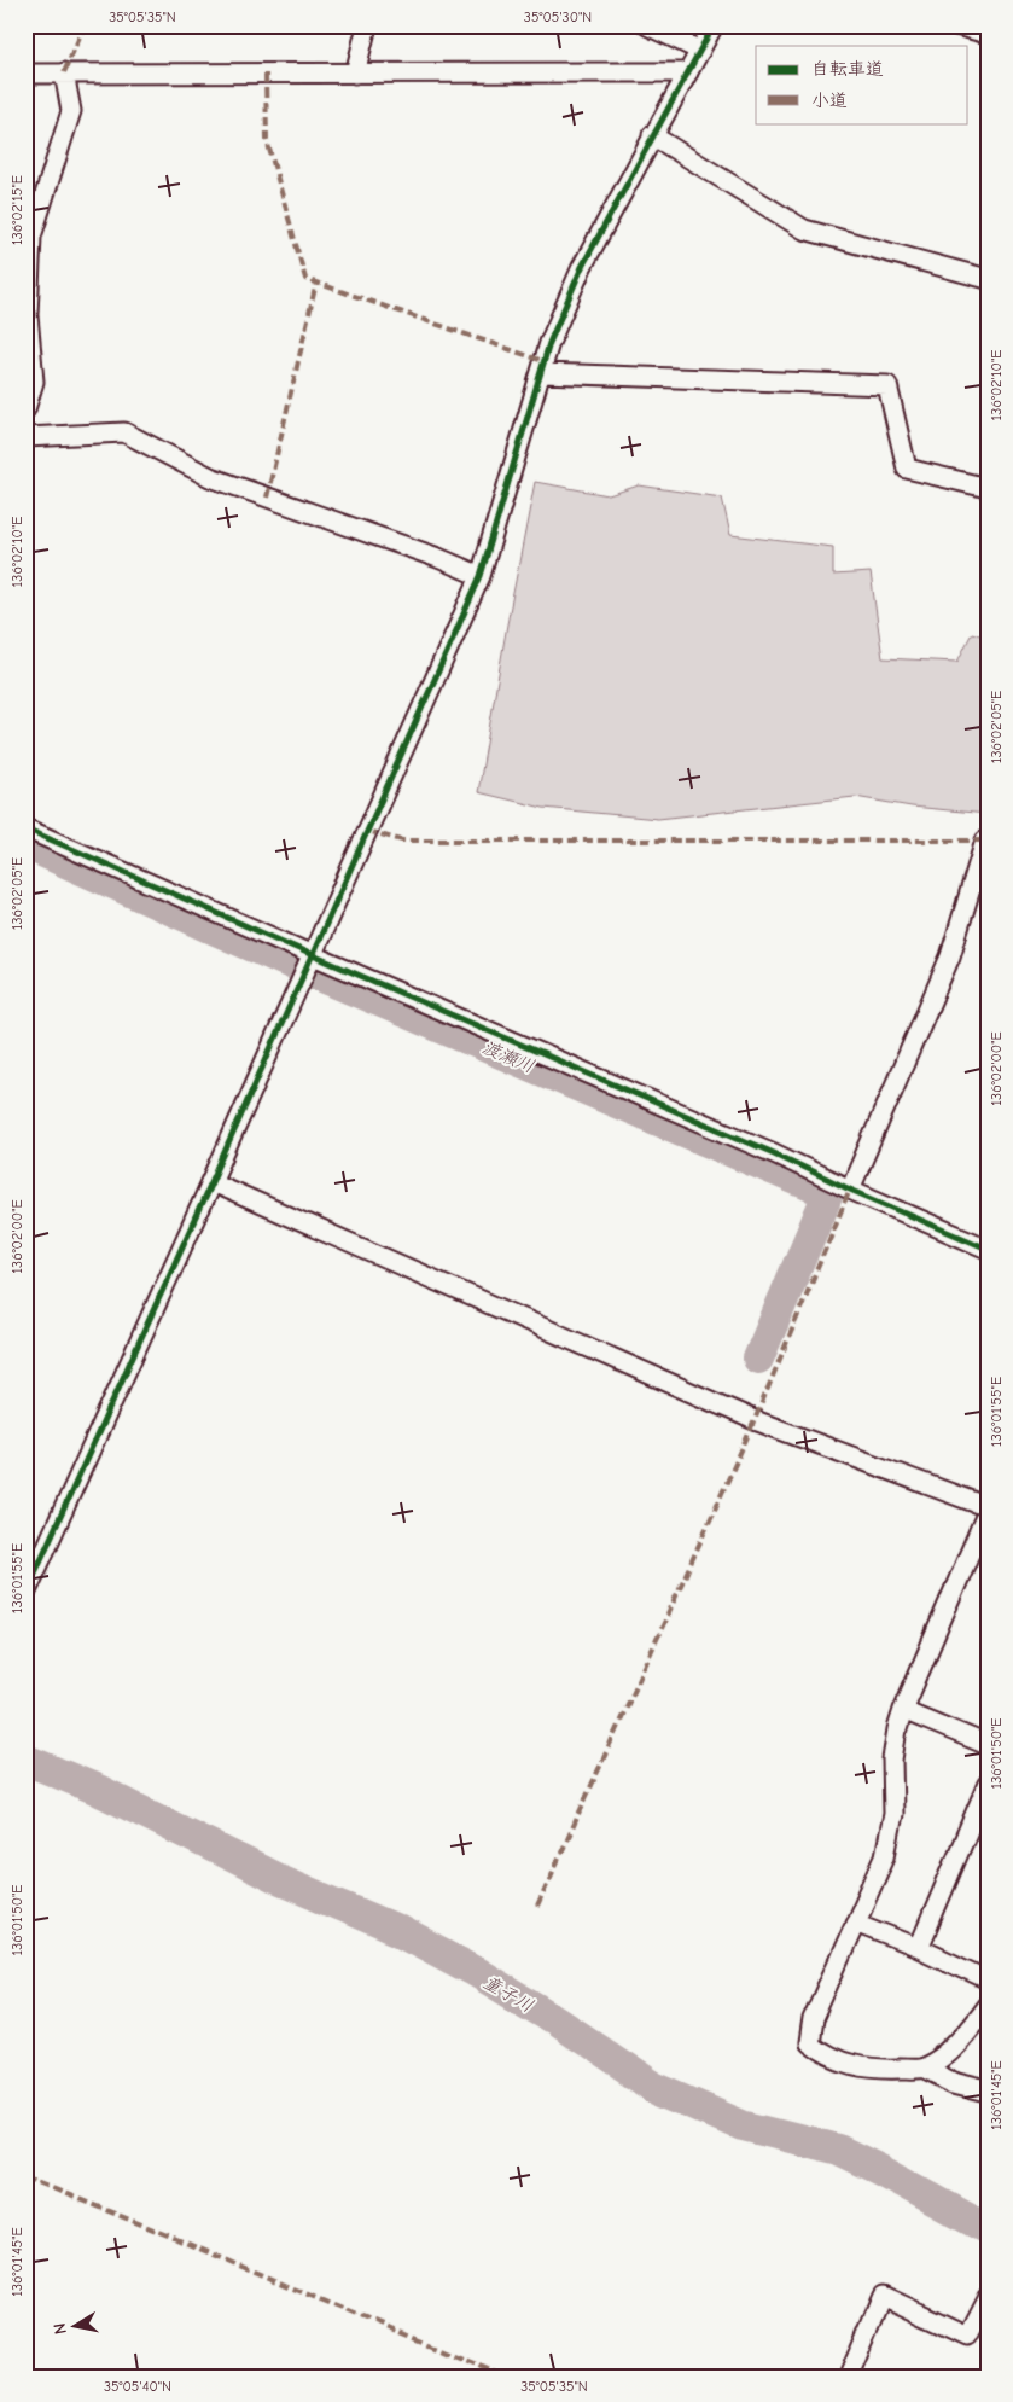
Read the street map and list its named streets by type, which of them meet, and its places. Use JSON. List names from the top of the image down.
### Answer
{
  "water": ["渡瀬川", "童子川"],
  "legend": ["自転車道", "小道"],
  "north": "left",
  "coordinates": [
    "35°05'35\"N",
    "35°05'30\"N",
    "136°02'15\"E",
    "136°02'10\"E",
    "136°02'05\"E",
    "136°02'00\"E",
    "136°01'55\"E",
    "136°01'50\"E",
    "136°01'45\"E",
    "35°05'40\"N"
  ]
}
